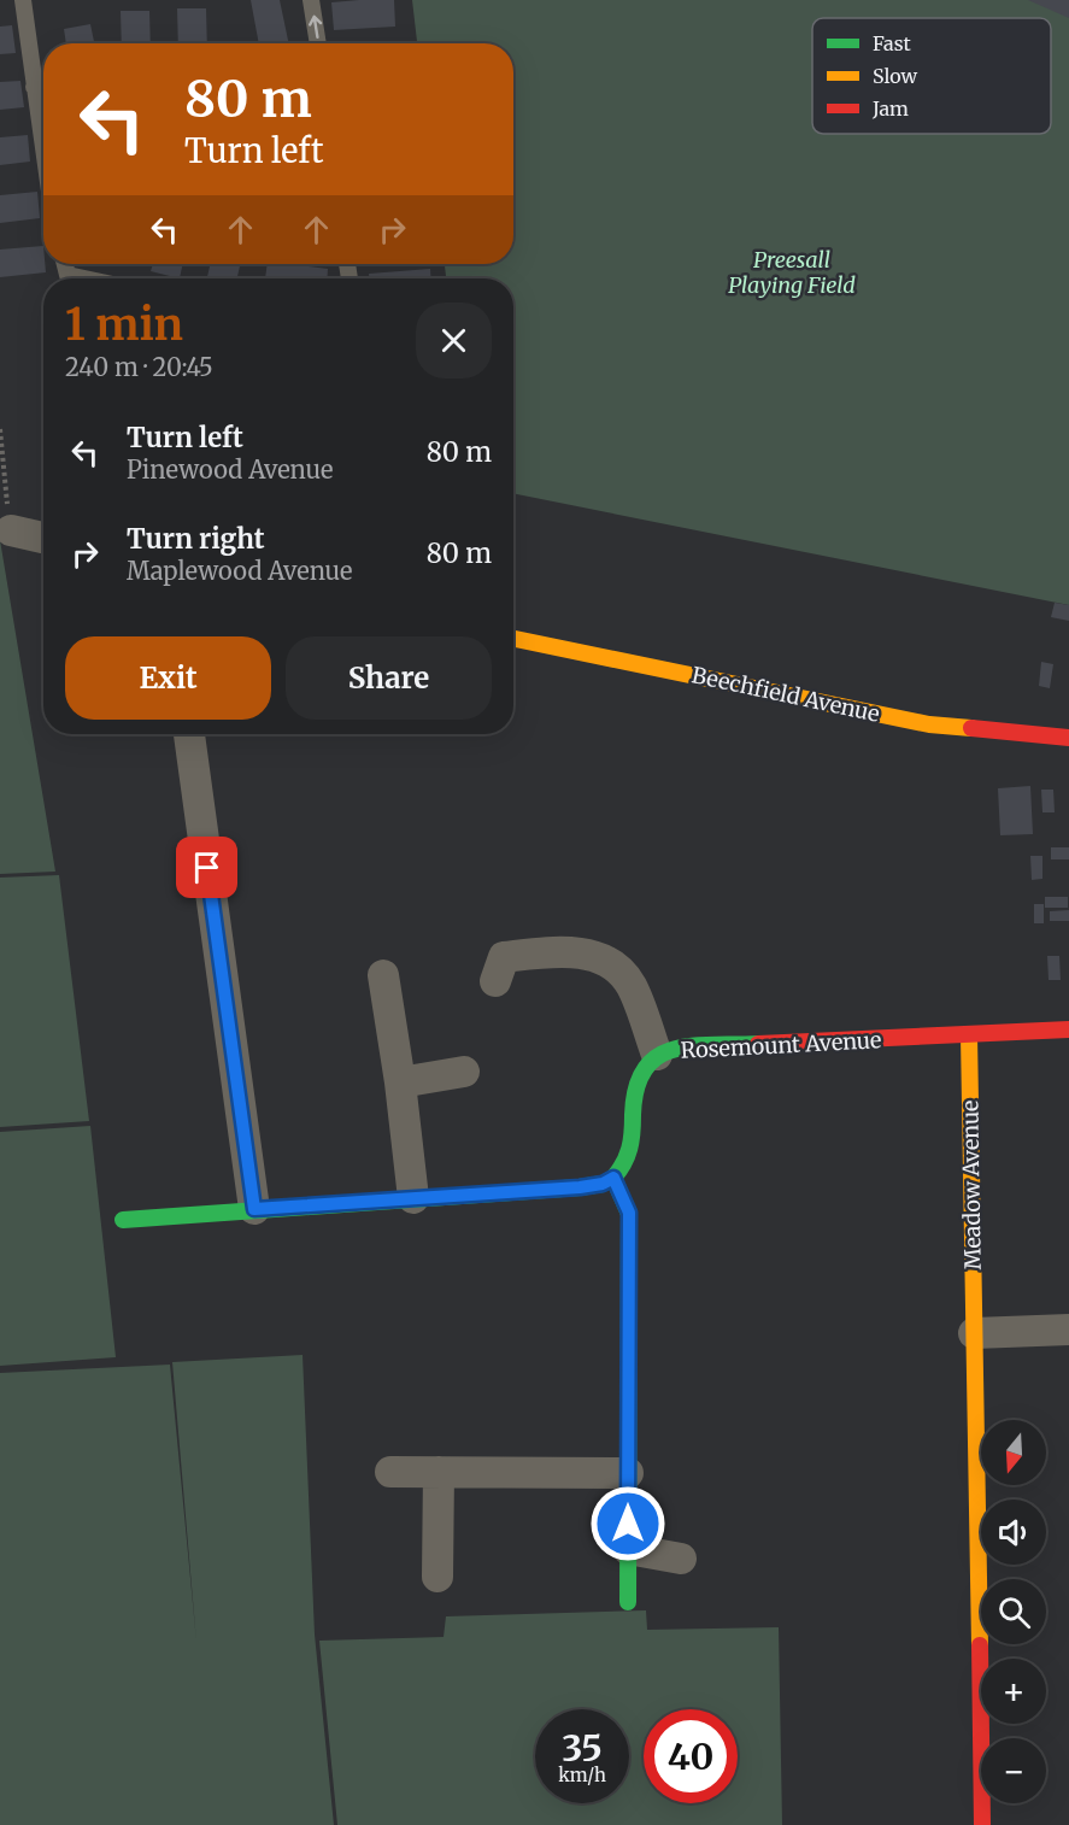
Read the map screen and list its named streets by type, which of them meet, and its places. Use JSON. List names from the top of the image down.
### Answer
{
  "streets": {
    "street": ["Beechfield Avenue", "Rosemount Avenue", "Meadow Avenue"]
  },
  "crossings": [
    ["Rosemount Avenue", "Meadow Avenue"]
  ],
  "parks": ["Preesall Playing Field"],
  "legend": ["Fast", "Slow", "Jam"],
  "north": "bottom",
  "page": {
    "turn": ["80 m", "Turn left"],
    "heading": ["1 min", "240 m · 20:45"],
    "list": [
      {
        "name": "Turn left",
        "note": "Pinewood Avenue",
        "value": "80 m"
      },
      {
        "name": "Turn right",
        "note": "Maplewood Avenue",
        "value": "80 m"
      }
    ],
    "buttons": ["Exit", "Share"],
    "map_buttons": ["+", "−"],
    "speed": "35 km/h",
    "limit": "40"
  }
}
